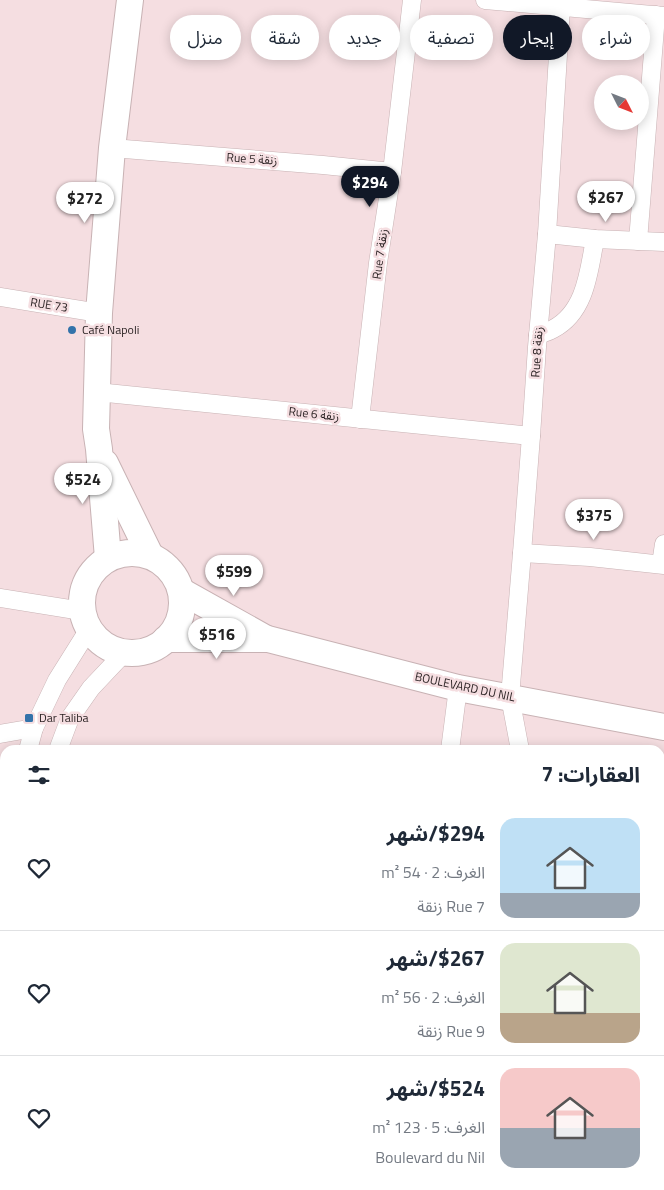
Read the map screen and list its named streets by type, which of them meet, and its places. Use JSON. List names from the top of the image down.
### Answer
{
  "streets": {
    "street": [
      "Rue 5 زنقة",
      "Rue 7 زنقة",
      "RUE 73",
      "Rue 8 زنقة",
      "Rue 6 زنقة",
      "BOULEVARD DU NIL"
    ]
  },
  "crossings": [
    ["Rue 5 زنقة", "Rue 7 زنقة"],
    ["Rue 7 زنقة", "Rue 6 زنقة"],
    ["Rue 8 زنقة", "Rue 6 زنقة"],
    ["Rue 8 زنقة", "BOULEVARD DU NIL"]
  ],
  "places": {
    "other": ["Café Napoli"],
    "transit": ["Dar Taliba"]
  },
  "north": "bottom right",
  "page": {
    "chip": [
      "شراء",
      "إيجار",
      "تصفية",
      "جديد",
      "شقة",
      "منزل"
    ],
    "price": [
      "$294",
      "$267",
      "$272",
      "$524",
      "$375",
      "$599",
      "$516"
    ],
    "heading": "العقارات: 7",
    "list": [
      {
        "name": "$294/شهر",
        "note": "الغرف: 2 · 54 m² · Rue 7 زنقة"
      },
      {
        "name": "$267/شهر",
        "note": "الغرف: 2 · 56 m² · Rue 9 زنقة"
      },
      {
        "name": "$524/شهر",
        "note": "الغرف: 5 · 123 m² · Boulevard du Nil"
      }
    ]
  }
}
